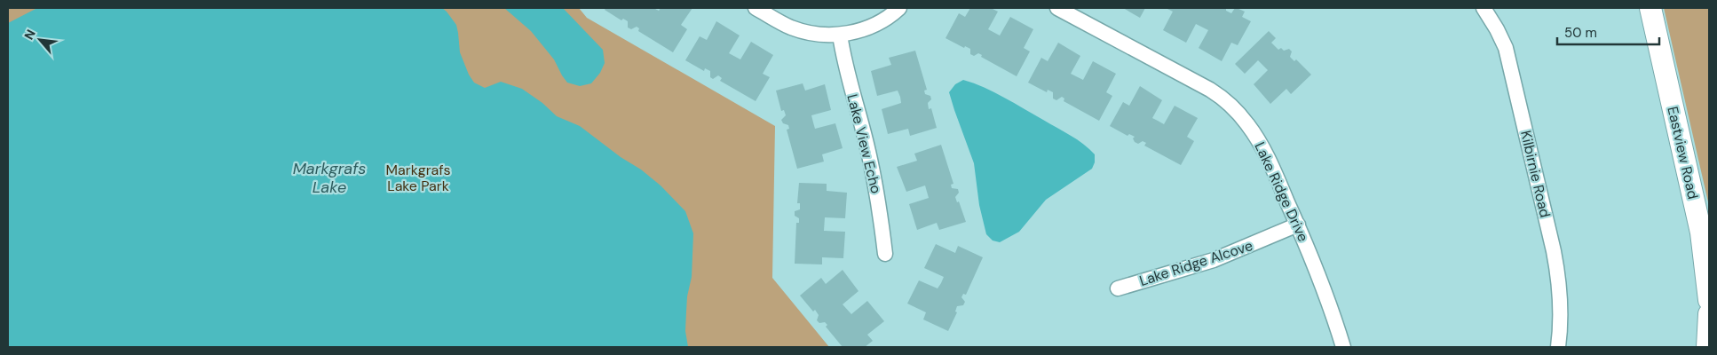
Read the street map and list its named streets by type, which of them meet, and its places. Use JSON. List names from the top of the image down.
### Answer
{
  "streets": {
    "street": [
      "Lake View Echo",
      "Eastview Road",
      "Kilbirnie Road",
      "Lake Ridge Drive",
      "Lake Ridge Alcove"
    ]
  },
  "crossings": [
    ["Lake Ridge Drive", "Lake Ridge Alcove"]
  ],
  "water": ["Markgrafs Lake"],
  "parks": ["Markgrafs Lake Park"],
  "scale_bar": "50 m",
  "north": "top left"
}
